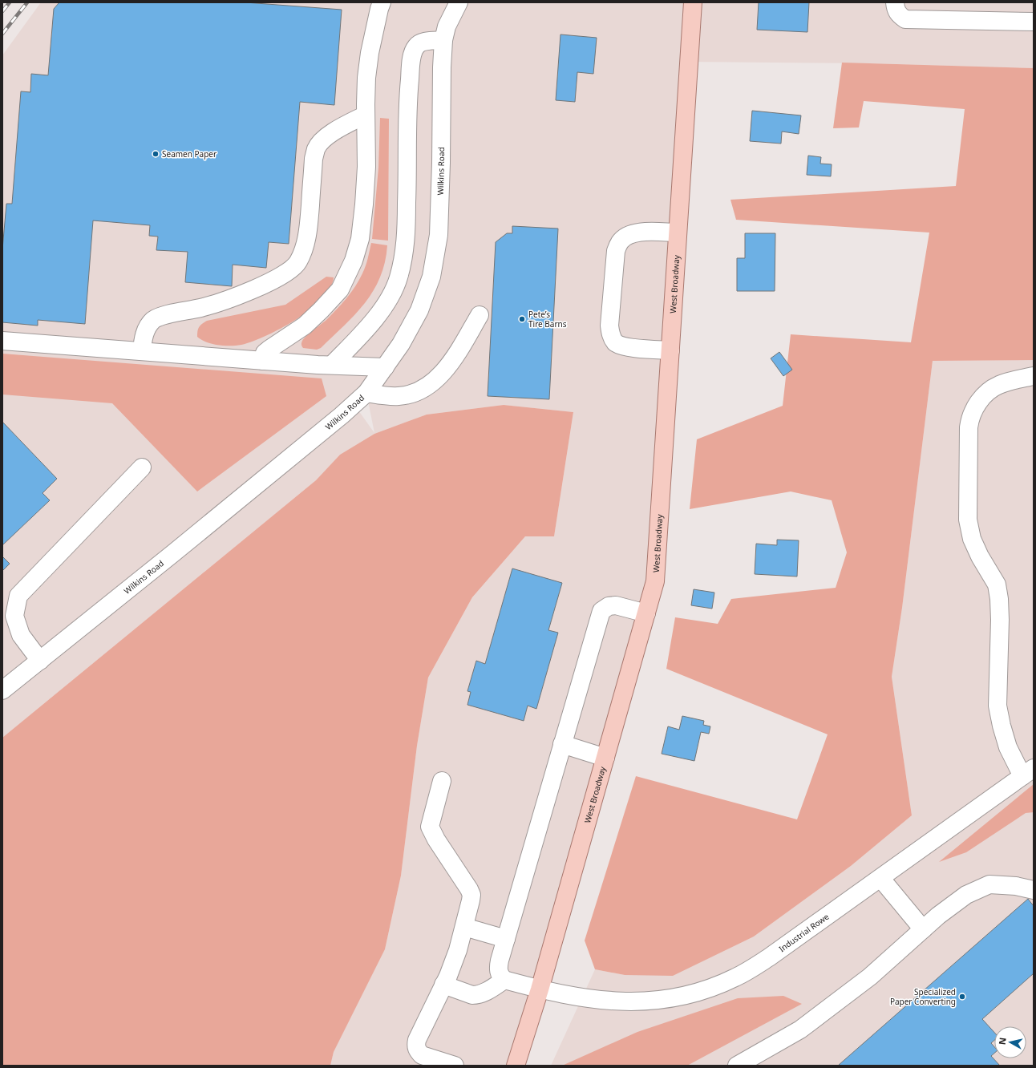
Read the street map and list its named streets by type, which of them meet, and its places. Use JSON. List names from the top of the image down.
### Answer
{
  "streets": {
    "main road": ["West Broadway"],
    "street": ["Wilkins Road", "Industrial Rowe"]
  },
  "crossings": [
    ["West Broadway", "Industrial Rowe"]
  ],
  "places": ["Seamen Paper", "Pete’s Tire Barns", "Specialized Paper Converting"],
  "north": "left"
}
